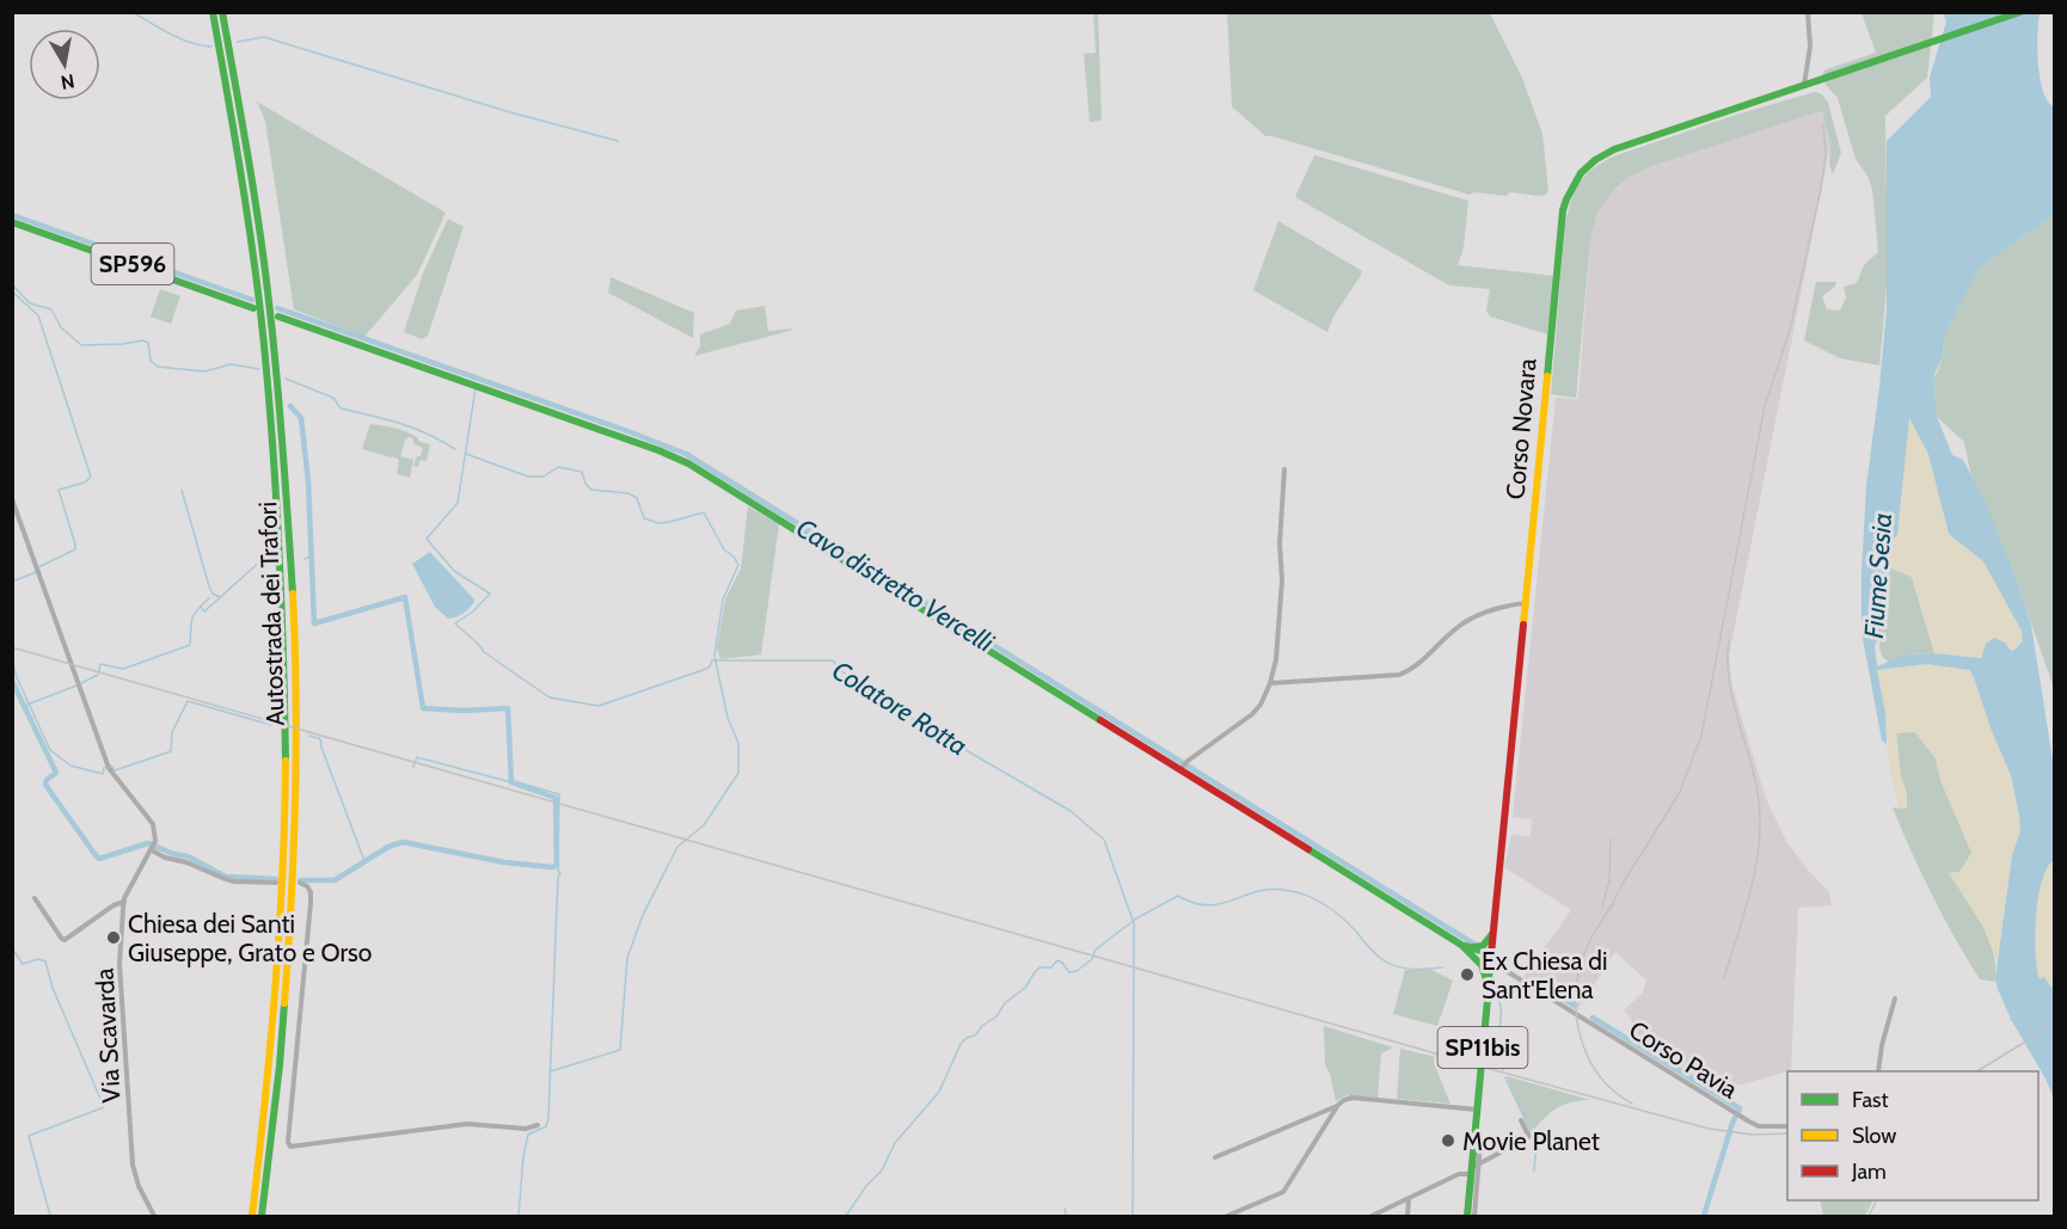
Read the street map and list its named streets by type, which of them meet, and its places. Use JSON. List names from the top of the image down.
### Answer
{
  "streets": {
    "main road": [
      "SP596",
      "Corso Novara",
      "Autostrada dei Trafori",
      "SP11bis"
    ],
    "street": ["Via Scavarda", "Corso Pavia"]
  },
  "crossings": [
    ["Corso Novara", "SP11bis"],
    ["Corso Novara", "Corso Pavia"]
  ],
  "water": ["Fiume Sesia", "Cavo distretto Vercelli", "Colatore Rotta"],
  "places": ["Chiesa dei Santi Giuseppe, Grato e Orso", "Ex Chiesa di Sant'Elena", "Movie Planet"],
  "legend": ["Fast", "Slow", "Jam"],
  "north": "bottom"
}
